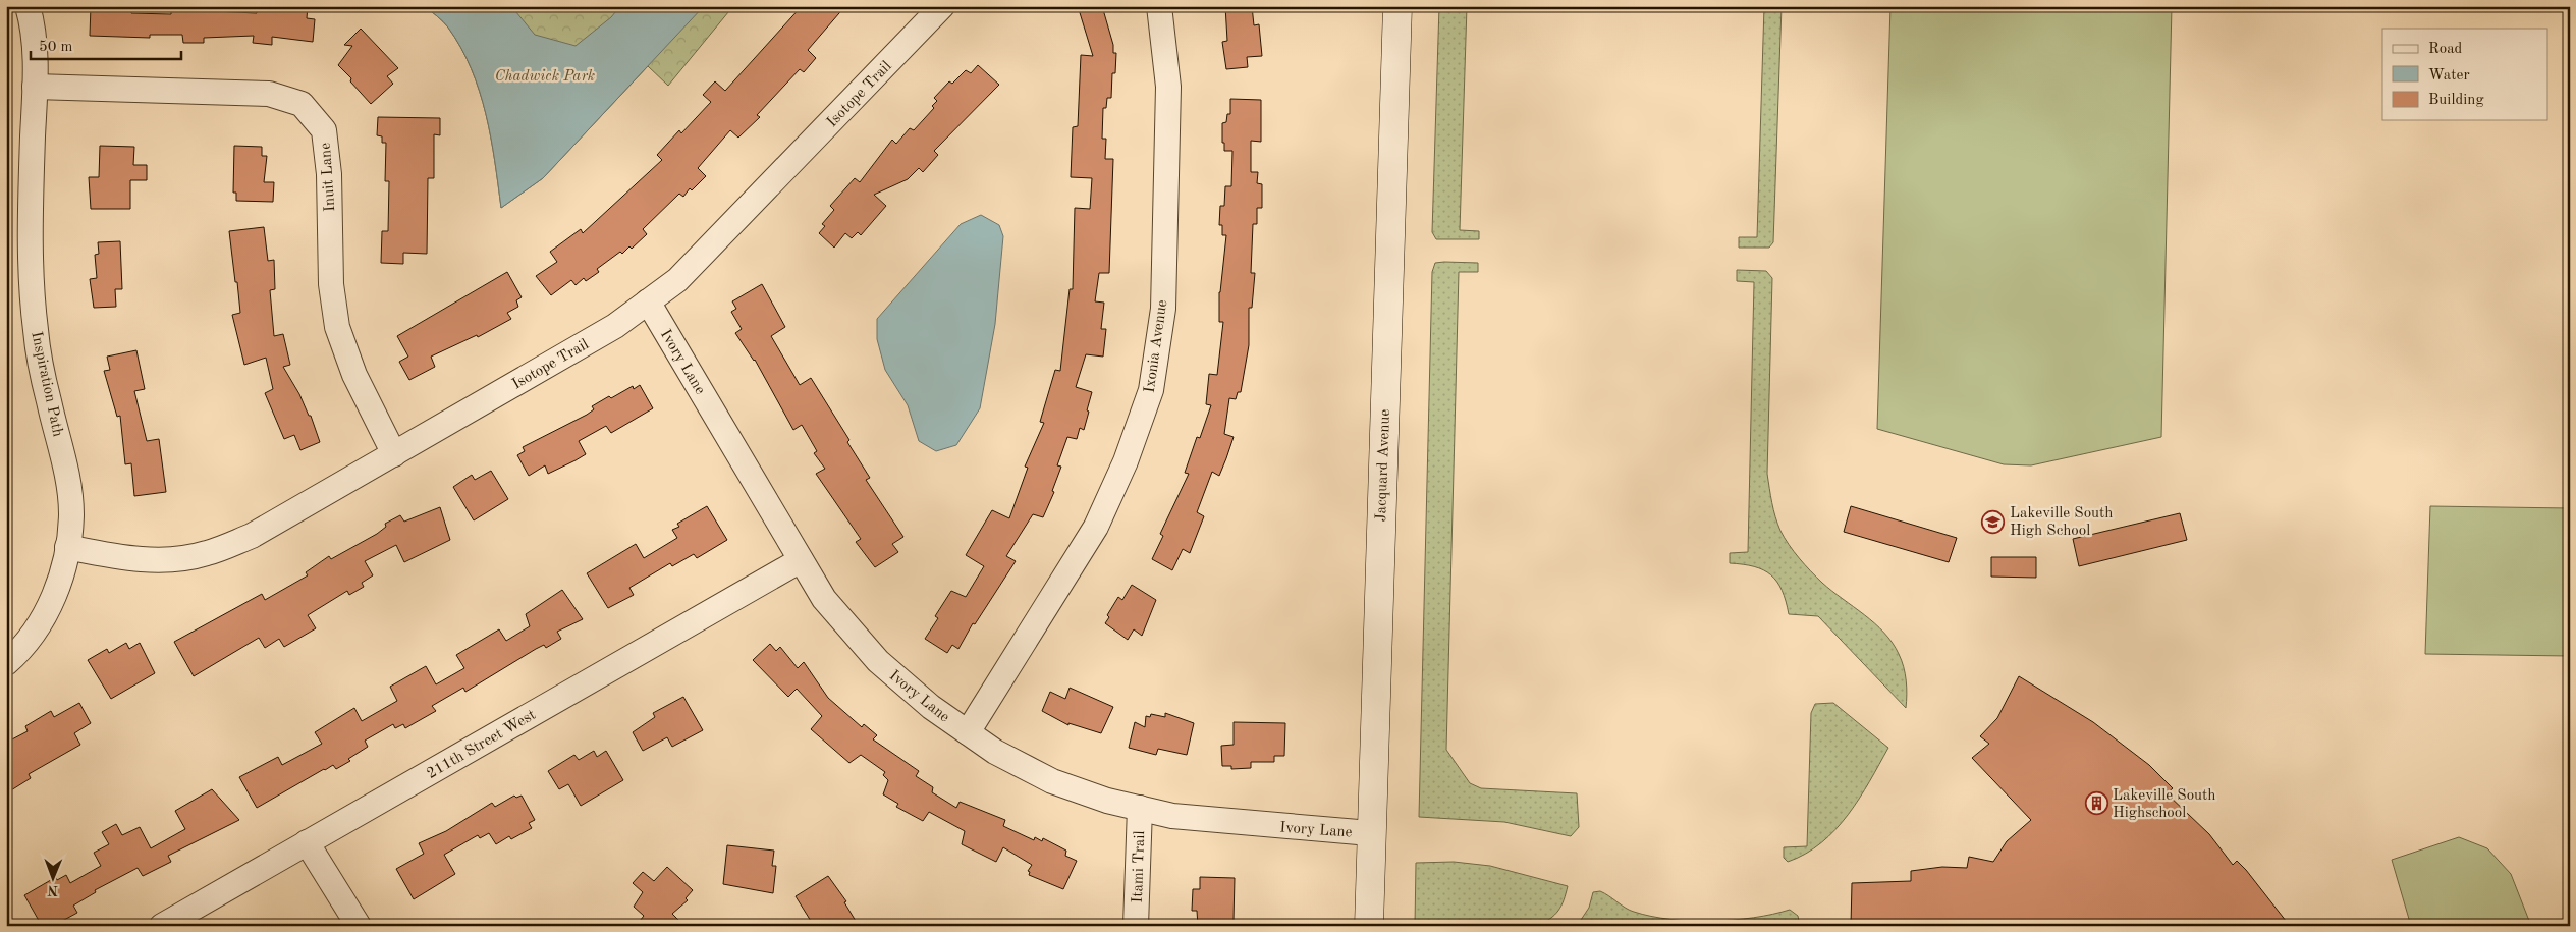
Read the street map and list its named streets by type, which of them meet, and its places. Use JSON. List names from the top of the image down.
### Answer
{
  "streets": {
    "street": [
      "Isotope Trail",
      "Inuit Lane",
      "Ixonia Avenue",
      "Ivory Lane",
      "Inspiration Path",
      "Jacquard Avenue",
      "211th Street West",
      "Itami Trail"
    ]
  },
  "crossings": [
    ["Isotope Trail", "Inuit Lane"],
    ["Isotope Trail", "Ivory Lane"],
    ["Isotope Trail", "Inspiration Path"],
    ["Inuit Lane", "Inspiration Path"],
    ["Ixonia Avenue", "Ivory Lane"],
    ["Ivory Lane", "Jacquard Avenue"],
    ["Ivory Lane", "211th Street West"],
    ["Ivory Lane", "Itami Trail"]
  ],
  "parks": ["Chadwick Park"],
  "places": {
    "school or university": ["Lakeville South High School"],
    "building": ["Lakeville South Highschool"]
  },
  "legend": ["Road", "Water", "Building"],
  "scale_bar": "50 m",
  "north": "bottom"
}
